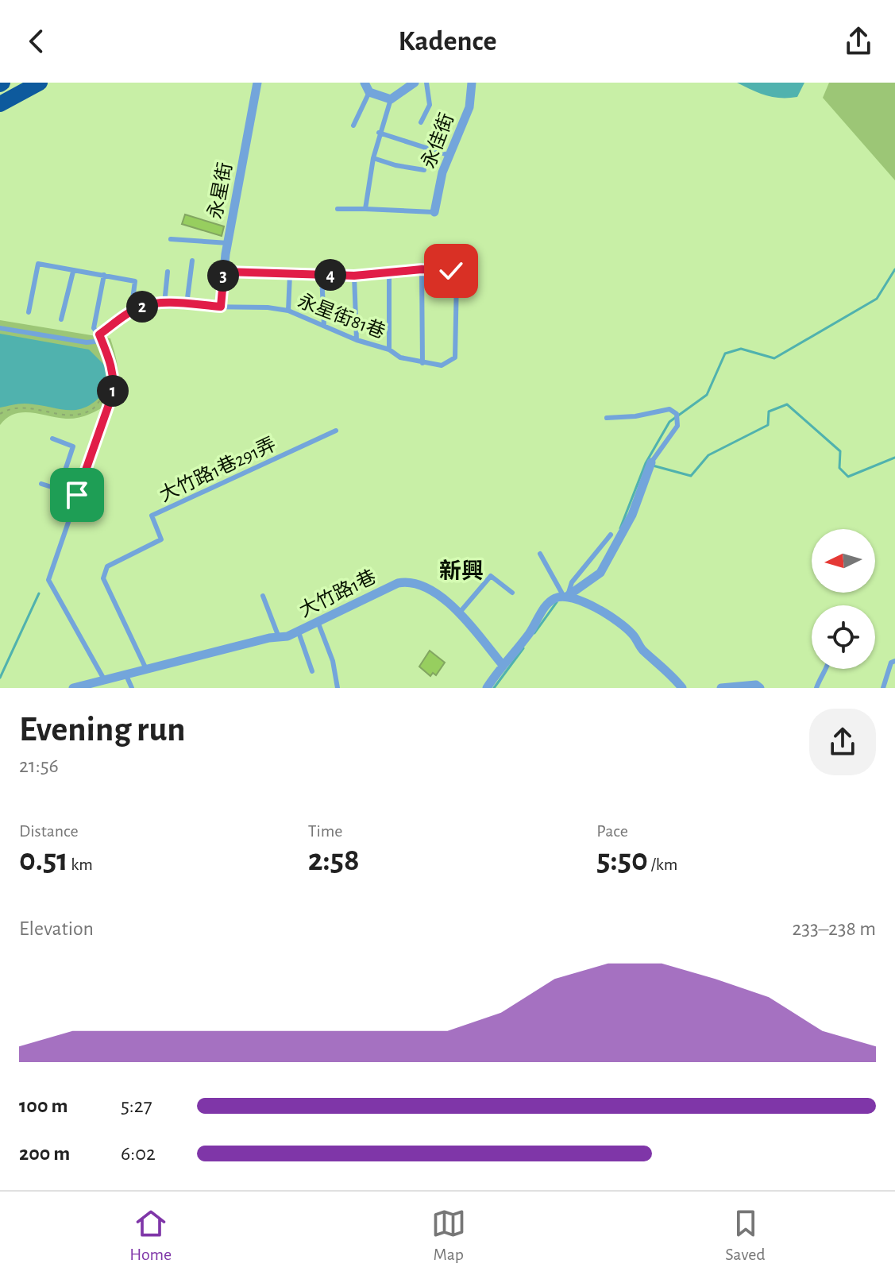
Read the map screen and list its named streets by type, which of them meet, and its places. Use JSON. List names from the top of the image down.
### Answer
{
  "streets": {
    "street": ["永佳街", "永星街", "大竹路1巷"],
    "lane": ["永星街81巷", "大竹路1巷291弄"]
  },
  "crossings": [
    ["永星街", "永星街81巷"],
    ["大竹路1巷291弄", "大竹路1巷"]
  ],
  "districts": ["新興"],
  "north": "left",
  "page": {
    "header": "Kadence",
    "pins": [
      "4",
      "3",
      "2",
      "1"
    ],
    "heading": ["Evening run", "21:56"],
    "stats": [
      ["Distance", "0.51 km"],
      ["Time", "2:58"],
      ["Pace", "5:50 /km"]
    ],
    "chart": ["Elevation", "233–238 m"],
    "list": [
      {
        "name": "100 m",
        "note": "5:27"
      },
      {
        "name": "200 m",
        "note": "6:02"
      }
    ],
    "tabs": ["Home", "Map", "Saved"]
  }
}
